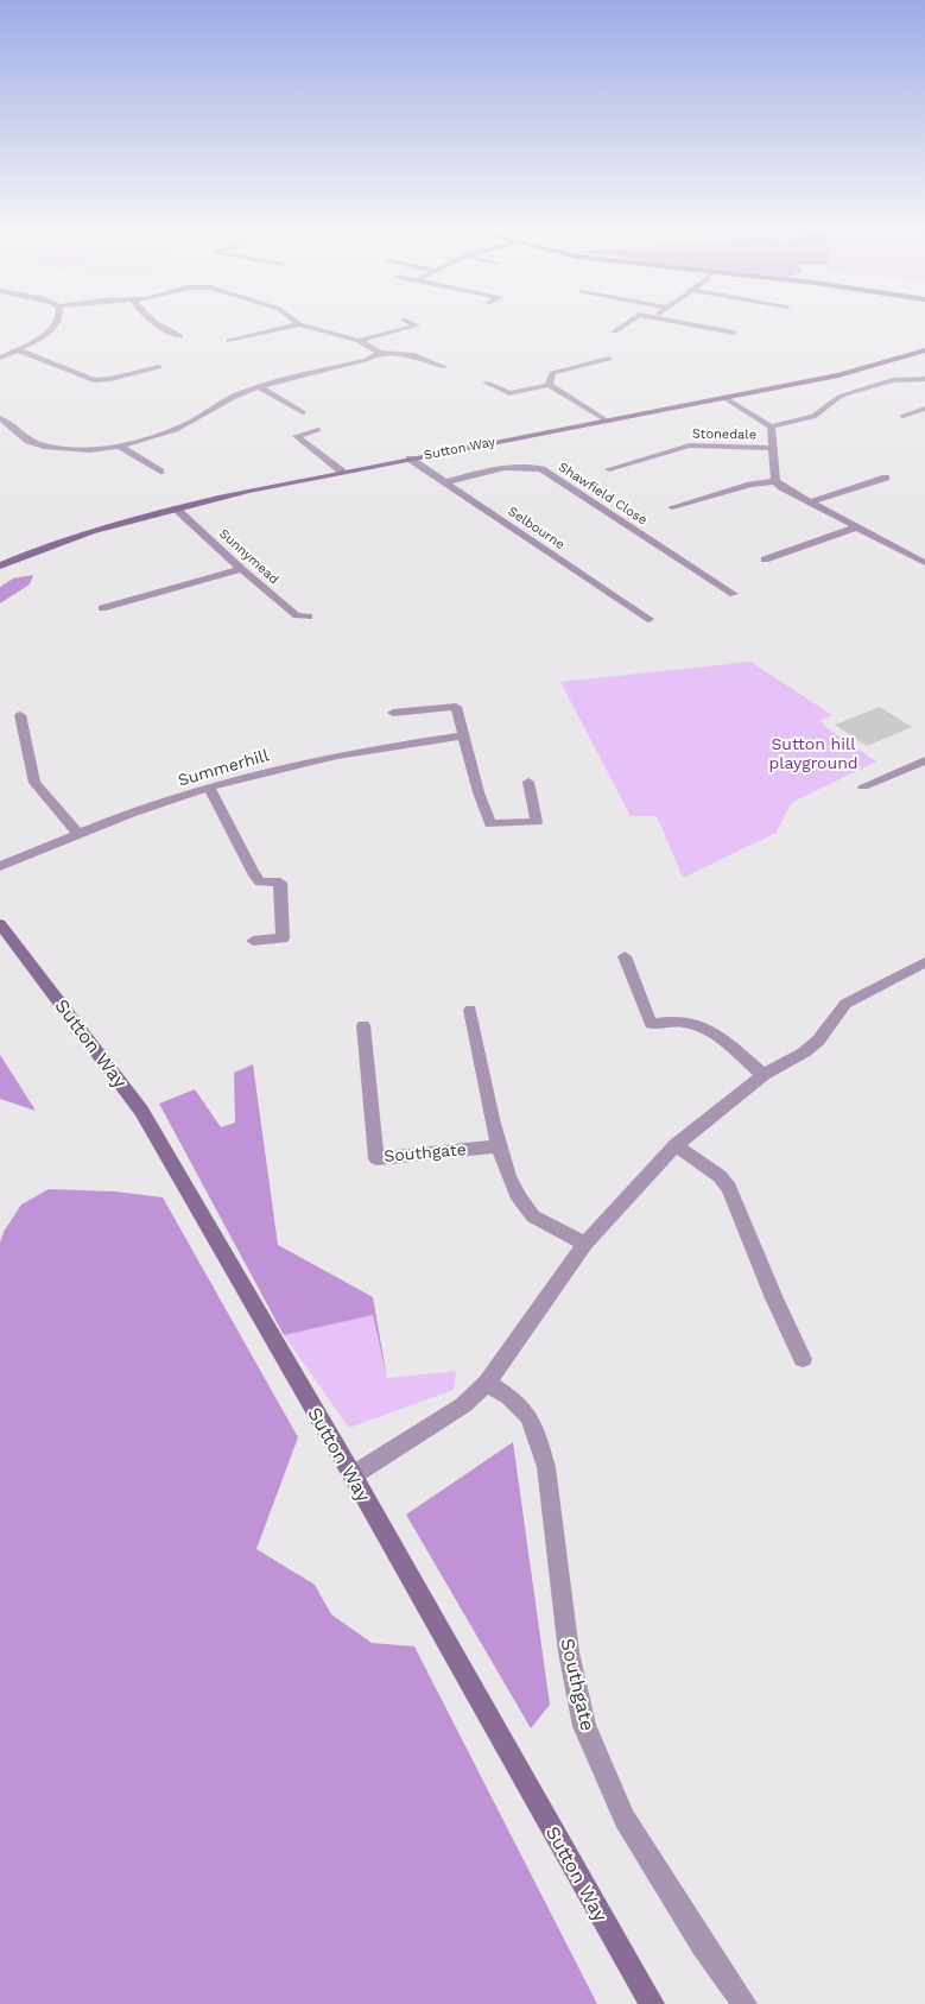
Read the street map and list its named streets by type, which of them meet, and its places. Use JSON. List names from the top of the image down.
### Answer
{
  "streets": {
    "street": [
      "Stonedale",
      "Sutton Way",
      "Shawfield Close",
      "Selbourne",
      "Sunnymead",
      "Summerhill",
      "Southgate"
    ]
  },
  "crossings": [
    ["Stonedale", "Sutton Way"],
    ["Sutton Way", "Selbourne"],
    ["Sutton Way", "Sunnymead"],
    ["Shawfield Close", "Selbourne"]
  ],
  "parks": ["Sutton hill playground"]
}
